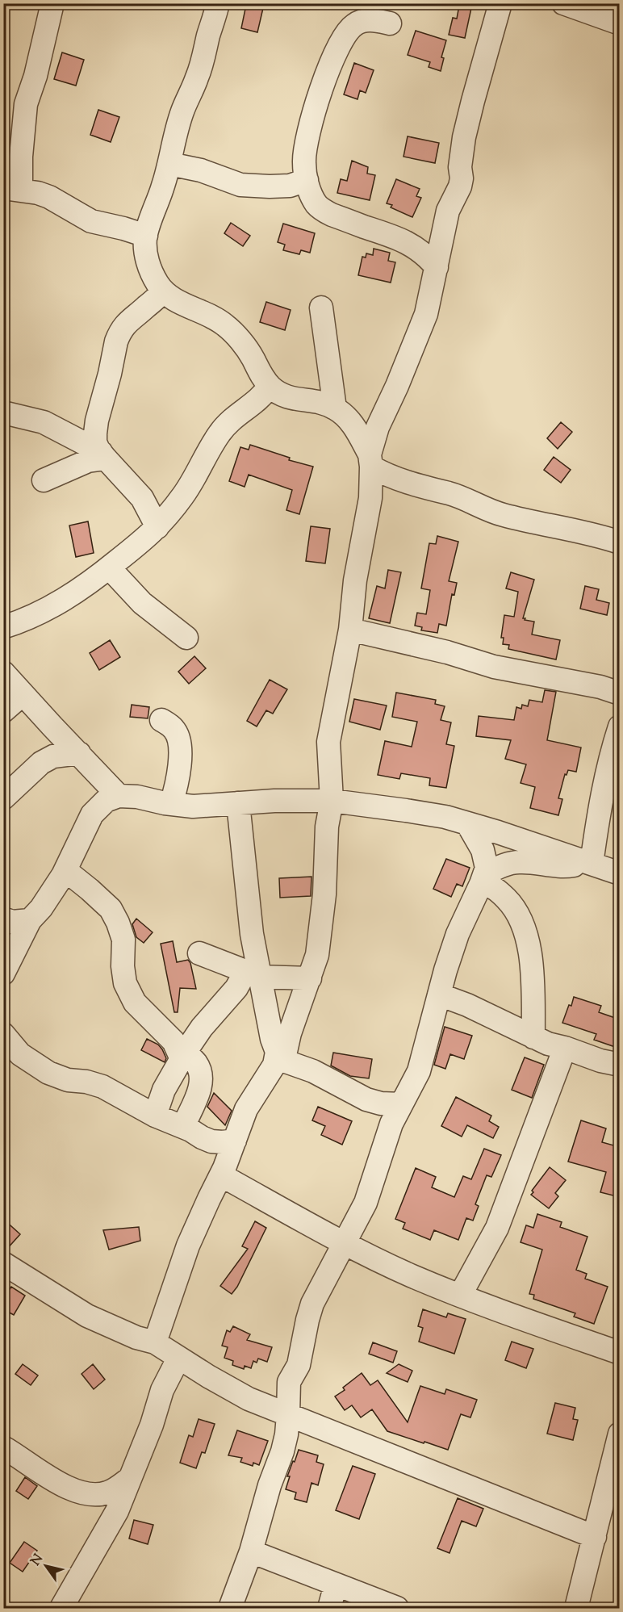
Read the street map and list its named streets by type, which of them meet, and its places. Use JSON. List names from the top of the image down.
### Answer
{
  "north": "top left"
}
